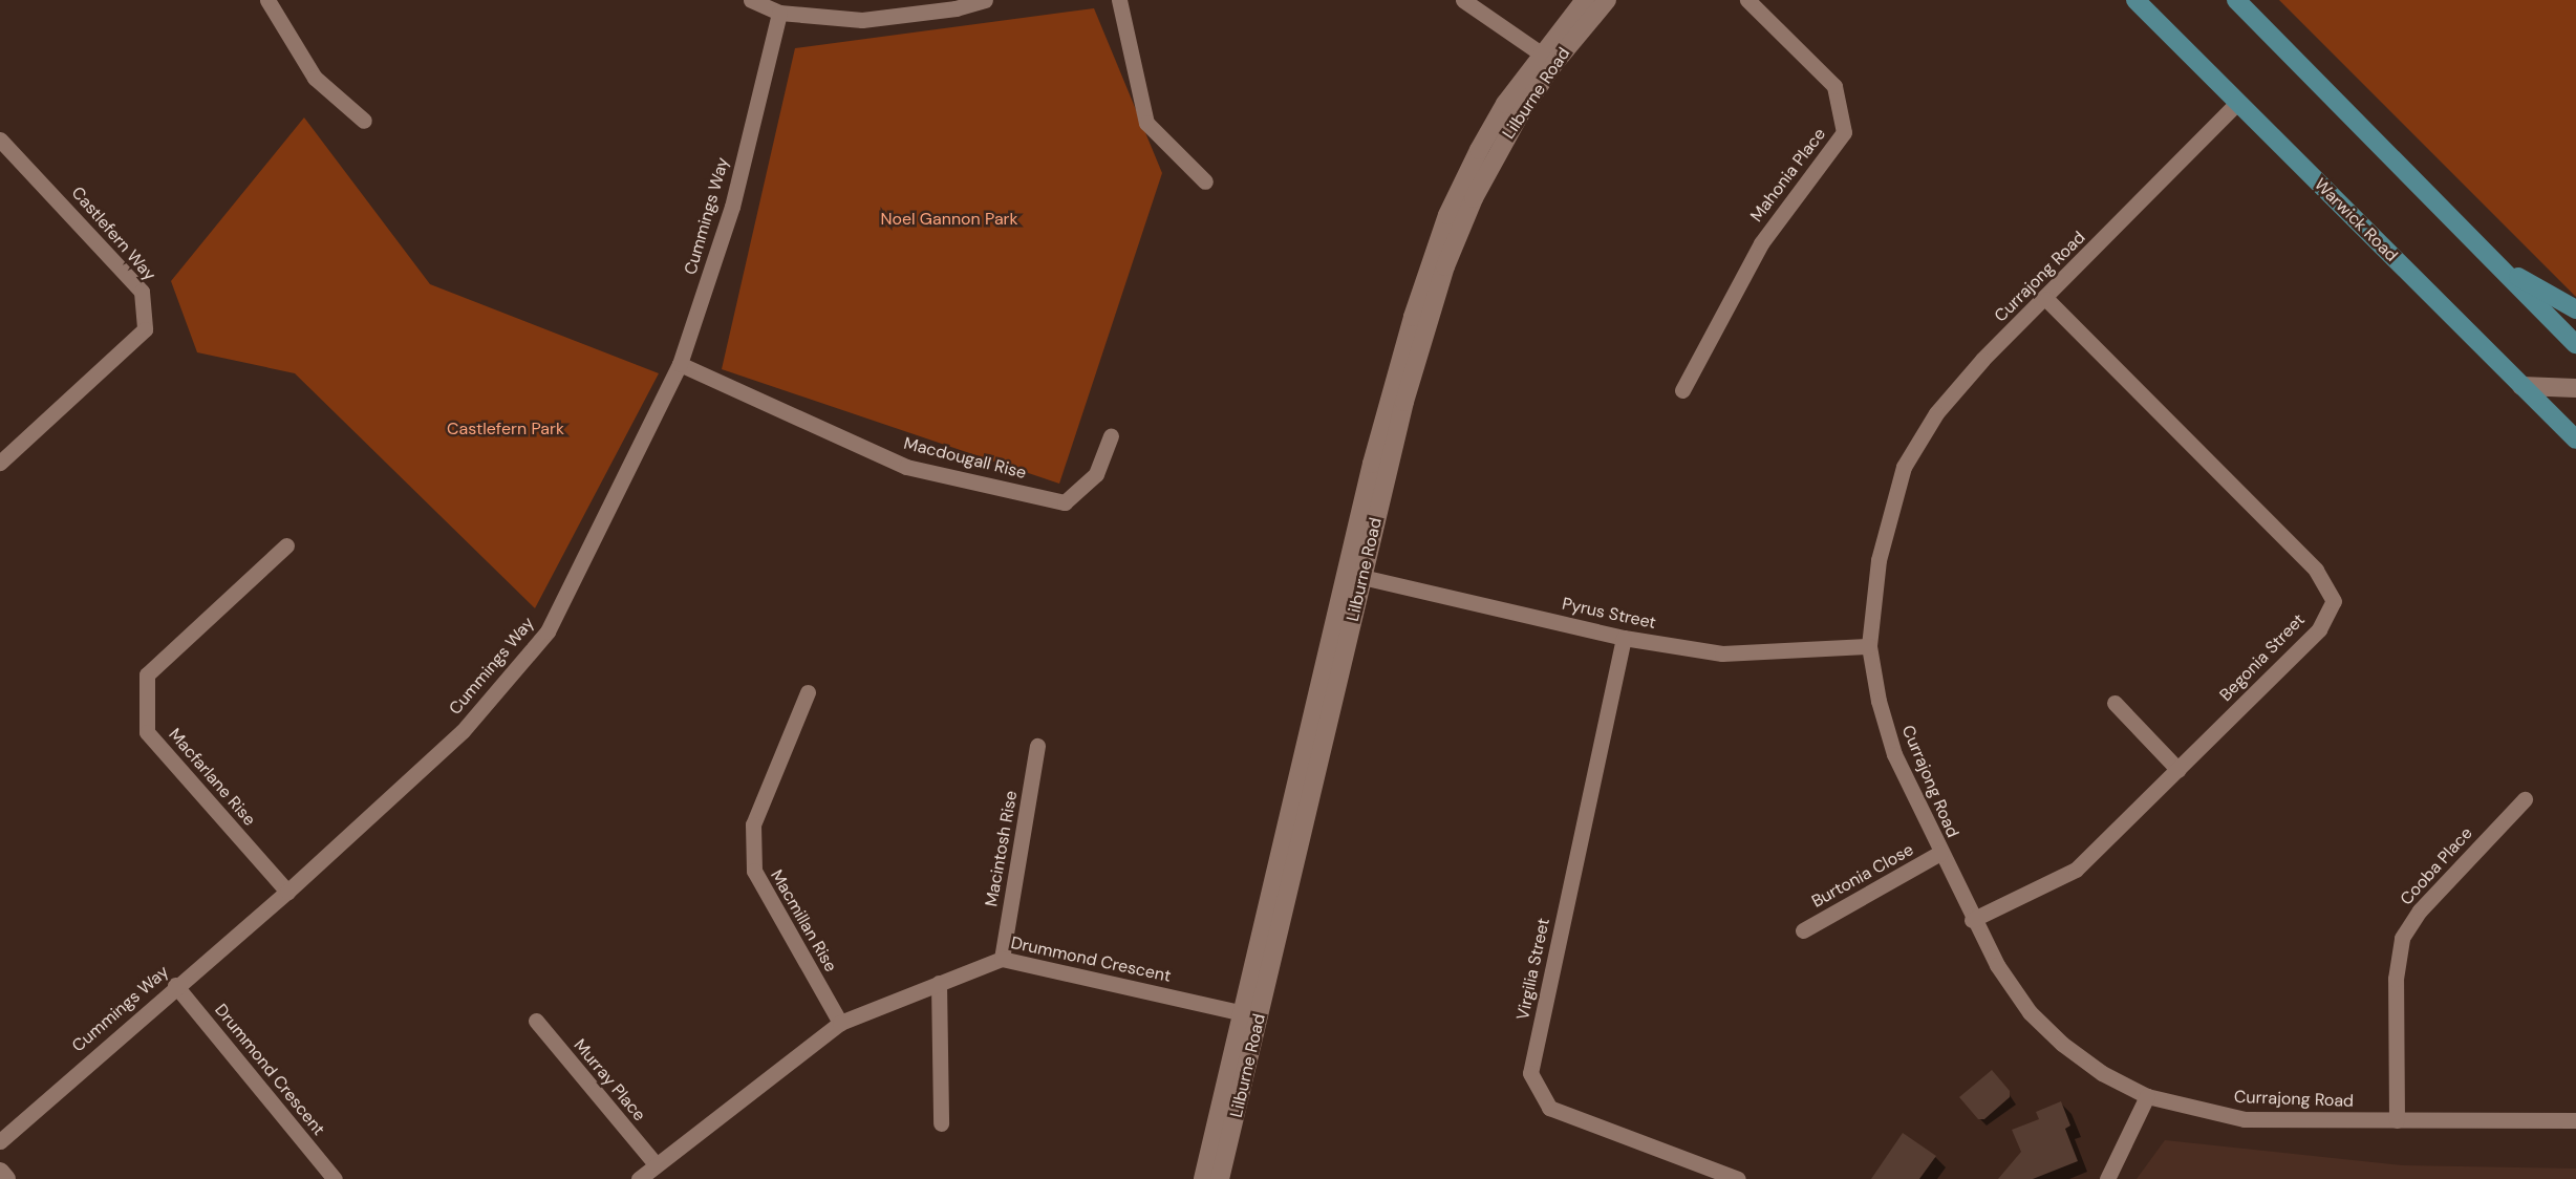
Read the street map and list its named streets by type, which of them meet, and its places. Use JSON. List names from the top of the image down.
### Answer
{
  "streets": {
    "main road": ["Warwick Road"],
    "street": [
      "Lilburne Road",
      "Mahonia Place",
      "Cummings Way",
      "Castlefern Way",
      "Currajong Road",
      "Macdougall Rise",
      "Pyrus Street",
      "Begonia Street",
      "Macfarlane Rise",
      "Macintosh Rise",
      "Cooba Place",
      "Burtonia Close",
      "Macmillan Rise",
      "Drummond Crescent",
      "Virgilia Street",
      "Murray Place"
    ]
  },
  "crossings": [
    ["Lilburne Road", "Pyrus Street"],
    ["Lilburne Road", "Drummond Crescent"],
    ["Cummings Way", "Macdougall Rise"],
    ["Cummings Way", "Macfarlane Rise"],
    ["Cummings Way", "Drummond Crescent"],
    ["Warwick Road", "Currajong Road"],
    ["Currajong Road", "Pyrus Street"],
    ["Currajong Road", "Begonia Street"],
    ["Currajong Road", "Cooba Place"],
    ["Currajong Road", "Burtonia Close"],
    ["Pyrus Street", "Virgilia Street"],
    ["Macintosh Rise", "Drummond Crescent"],
    ["Macmillan Rise", "Drummond Crescent"],
    ["Drummond Crescent", "Murray Place"]
  ],
  "parks": ["Noel Gannon Park", "Castlefern Park"]
}
